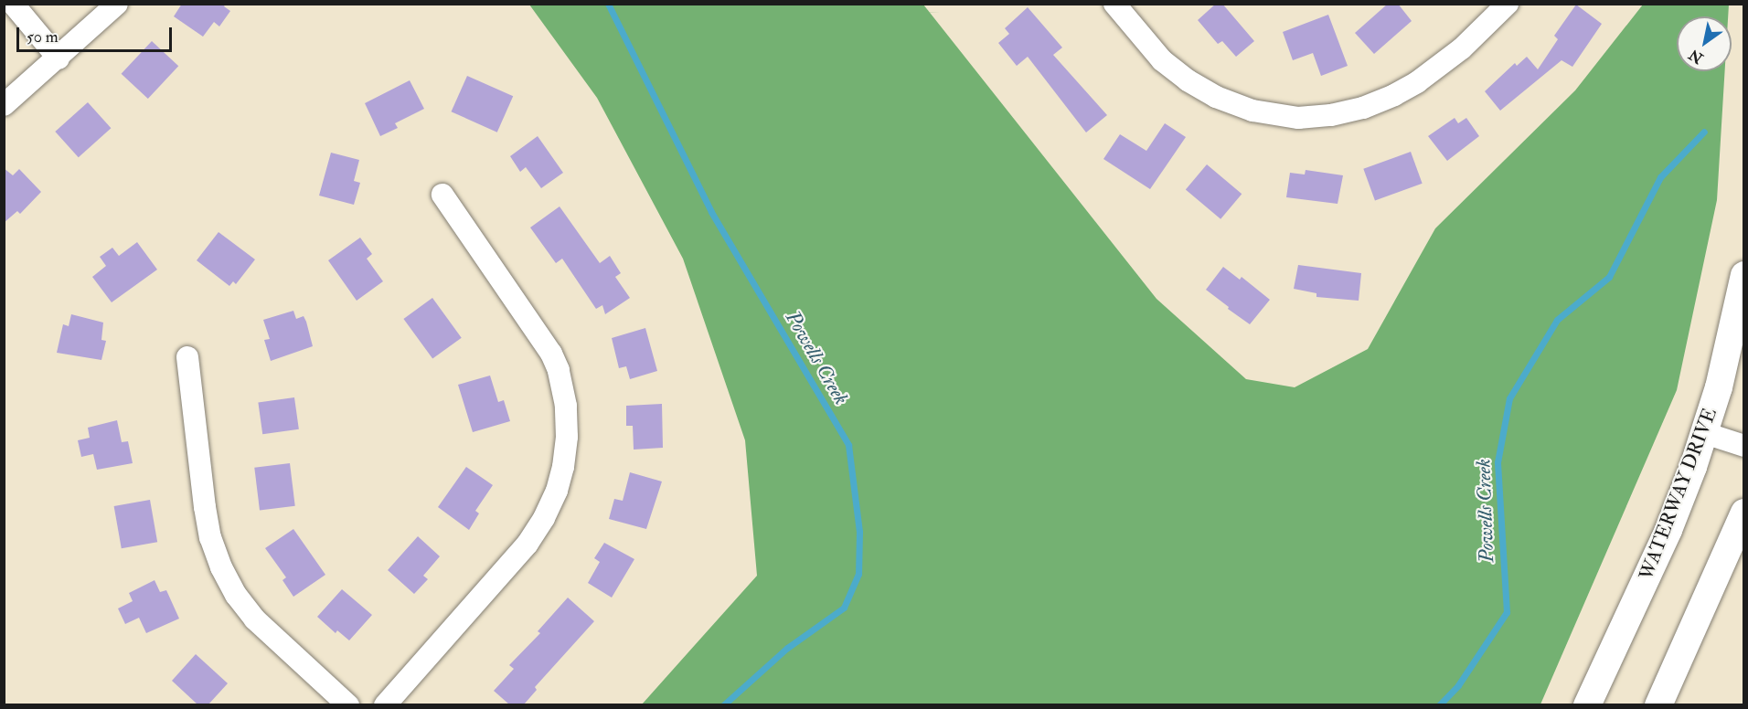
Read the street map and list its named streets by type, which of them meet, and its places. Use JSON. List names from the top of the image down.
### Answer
{
  "streets": {
    "main road": ["WATERWAY DRIVE"]
  },
  "water": ["Powells Creek"],
  "scale_bar": "50 m",
  "north": "bottom left"
}
